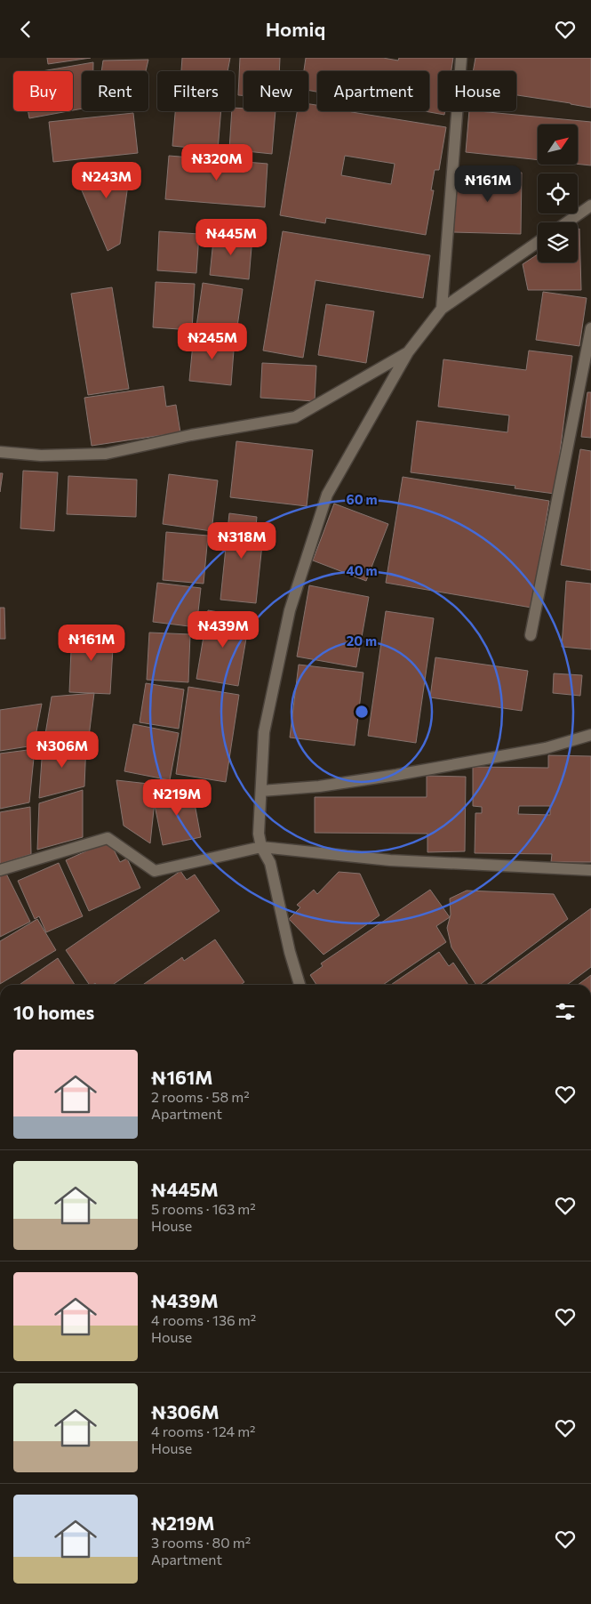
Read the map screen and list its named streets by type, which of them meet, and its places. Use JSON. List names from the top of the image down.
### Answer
{
  "north": "top right",
  "page": {
    "header": "Homiq",
    "chip": [
      "Buy",
      "Rent",
      "Filters",
      "New",
      "Apartment",
      "House"
    ],
    "price": [
      "₦320M",
      "₦243M",
      "₦161M",
      "₦445M",
      "₦245M",
      "₦318M",
      "₦439M",
      "₦161M",
      "₦306M",
      "₦219M"
    ],
    "heading": "10 homes",
    "list": [
      {
        "name": "₦161M",
        "note": "2 rooms · 58 m² · Apartment"
      },
      {
        "name": "₦445M",
        "note": "5 rooms · 163 m² · House"
      },
      {
        "name": "₦439M",
        "note": "4 rooms · 136 m² · House"
      },
      {
        "name": "₦306M",
        "note": "4 rooms · 124 m² · House"
      },
      {
        "name": "₦219M",
        "note": "3 rooms · 80 m² · Apartment"
      }
    ]
  },
  "rings": ["60 m", "40 m", "20 m"]
}
